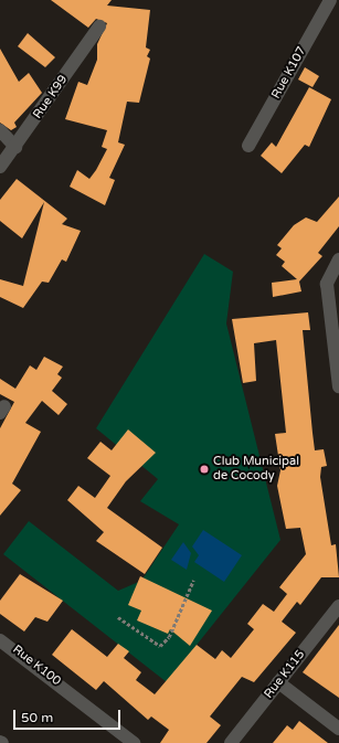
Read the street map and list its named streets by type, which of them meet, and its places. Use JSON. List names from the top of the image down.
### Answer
{
  "streets": {
    "street": [
      "Rue K107",
      "Rue K99",
      "Rue K100",
      "Rue K115"
    ]
  },
  "places": ["Club Municipal de Cocody"],
  "scale_bar": "50 m"
}
